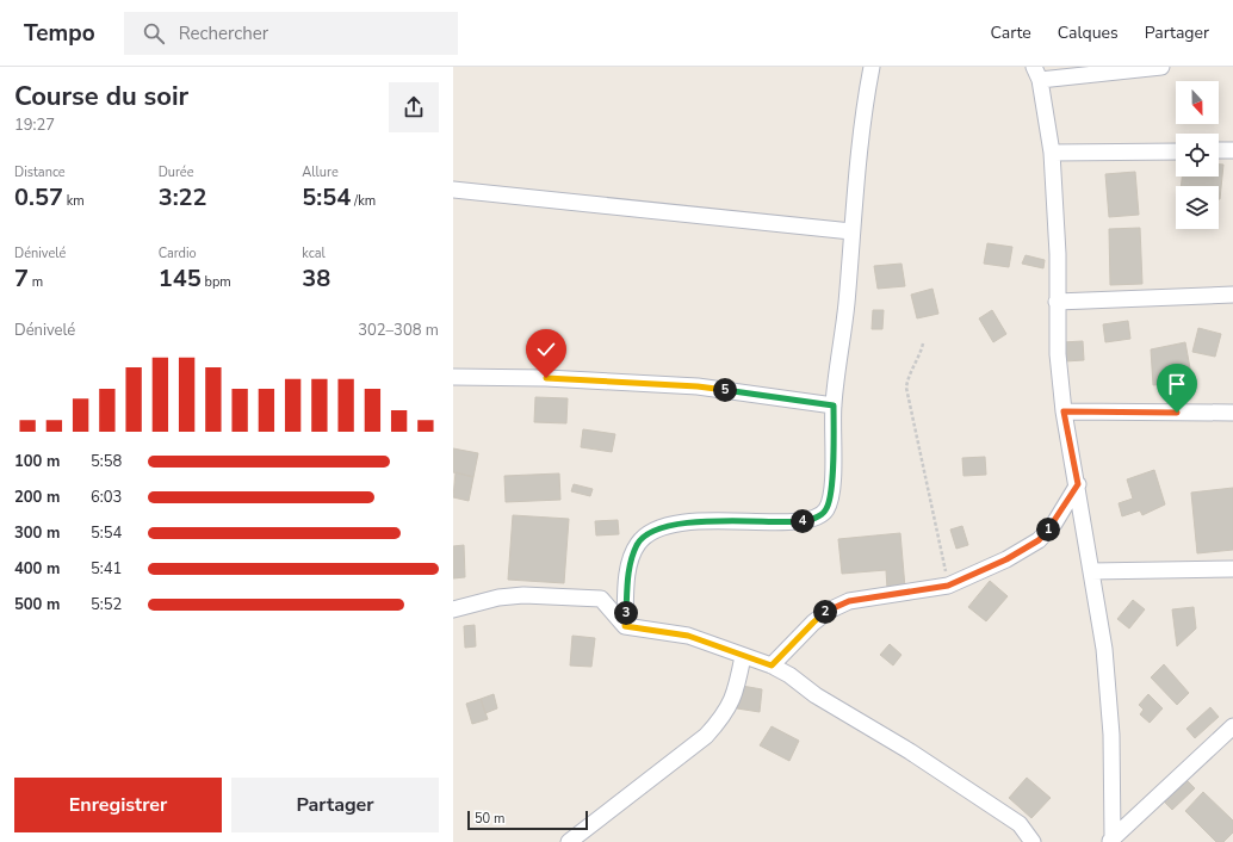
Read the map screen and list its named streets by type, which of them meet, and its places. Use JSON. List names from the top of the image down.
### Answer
{
  "scale_bar": "50 m",
  "north": "bottom",
  "page": {
    "header": "Tempo",
    "search": "Rechercher",
    "nav": ["Carte", "Calques", "Partager"],
    "heading": ["Course du soir", "19:27"],
    "stats": [
      ["Distance", "0.57 km"],
      ["Durée", "3:22"],
      ["Allure", "5:54 /km"],
      ["Dénivelé", "7 m"],
      ["Cardio", "145 bpm"],
      ["kcal", "38"]
    ],
    "chart": ["Dénivelé", "302–308 m"],
    "pins": [
      "5",
      "4",
      "1",
      "2",
      "3"
    ],
    "list": [
      {
        "name": "100 m",
        "note": "5:58"
      },
      {
        "name": "200 m",
        "note": "6:03"
      },
      {
        "name": "300 m",
        "note": "5:54"
      },
      {
        "name": "400 m",
        "note": "5:41"
      },
      {
        "name": "500 m",
        "note": "5:52"
      }
    ],
    "buttons": ["Enregistrer", "Partager"],
    "scale": "50 m"
  }
}
